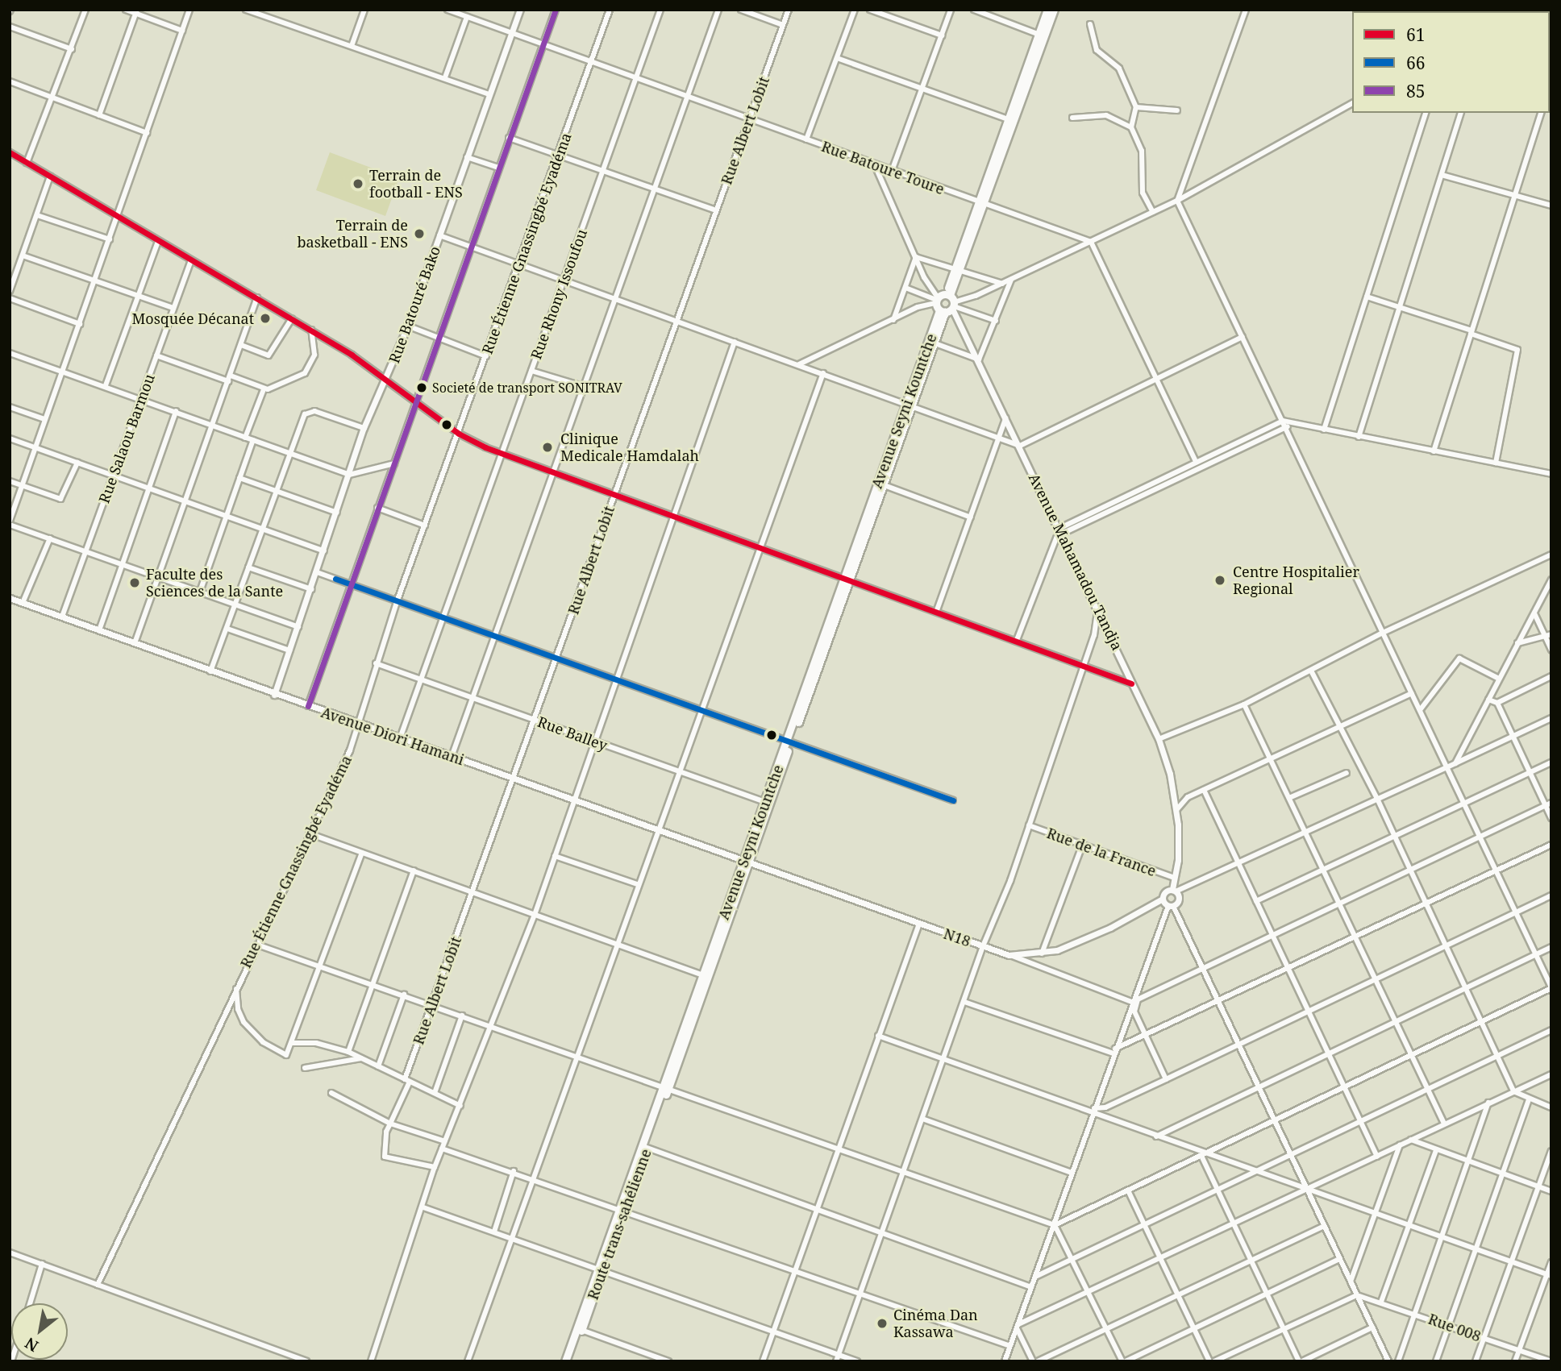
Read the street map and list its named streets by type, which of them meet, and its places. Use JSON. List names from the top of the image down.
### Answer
{
  "streets": {
    "highway": ["Avenue Seyni Kountche", "Route trans-sahélienne"],
    "main road": [
      "Rue Batouré Bako",
      "Avenue Mahamadou Tandja",
      "Avenue Diori Hamani",
      "N18"
    ],
    "street": [
      "Rue Albert Lobit",
      "Rue Batoure Toure",
      "Rue Étienne Gnassingbé Eyadéma",
      "Rue Rhony Issoufou",
      "Rue Salaou Barmou",
      "Rue Balley",
      "Rue de la France",
      "Rue 008"
    ]
  },
  "crossings": [
    ["Rue Albert Lobit", "Rue Batoure Toure"],
    ["Rue Albert Lobit", "Rue Balley"],
    ["Rue Albert Lobit", "Avenue Diori Hamani"],
    ["Rue Batoure Toure", "Rue Étienne Gnassingbé Eyadéma"],
    ["Rue Batoure Toure", "Rue Rhony Issoufou"],
    ["Rue Batoure Toure", "Rue Batouré Bako"],
    ["Rue Batoure Toure", "Avenue Seyni Kountche"],
    ["Rue Étienne Gnassingbé Eyadéma", "Rue Balley"],
    ["Rue Étienne Gnassingbé Eyadéma", "Avenue Diori Hamani"],
    ["Rue Rhony Issoufou", "Rue Balley"],
    ["Rue Rhony Issoufou", "Avenue Diori Hamani"],
    ["Rue Batouré Bako", "Avenue Diori Hamani"],
    ["Avenue Seyni Kountche", "Avenue Mahamadou Tandja"],
    ["Avenue Seyni Kountche", "Rue Balley"],
    ["Avenue Seyni Kountche", "Avenue Diori Hamani"],
    ["Avenue Seyni Kountche", "N18"],
    ["Avenue Seyni Kountche", "Route trans-sahélienne"],
    ["Rue Salaou Barmou", "Avenue Diori Hamani"],
    ["Avenue Mahamadou Tandja", "Rue de la France"],
    ["Avenue Mahamadou Tandja", "N18"],
    ["Avenue Diori Hamani", "N18"]
  ],
  "places": [
    "Terrain de football - ENS",
    "Terrain de basketball - ENS",
    "Mosquée Décanat",
    "Societé de transport SONITRAV",
    "Clinique Medicale Hamdalah",
    "Centre Hospitalier Regional",
    "Faculte des Sciences de la Sante",
    "Cinéma Dan Kassawa"
  ],
  "lines": ["transit line 85", "transit line 61", "transit line 66"],
  "legend": ["61", "66", "85"],
  "north": "bottom left"
}
